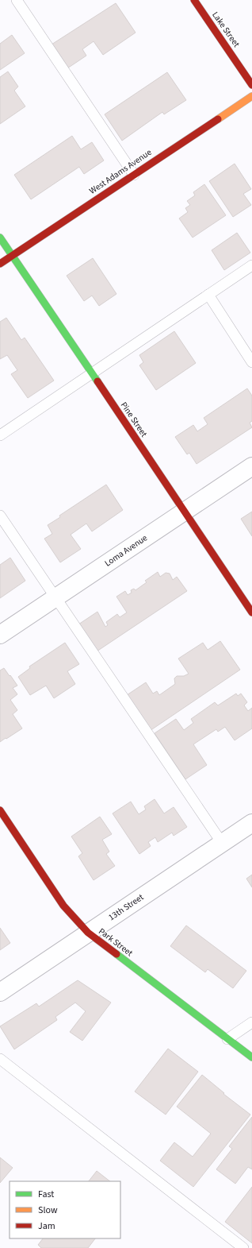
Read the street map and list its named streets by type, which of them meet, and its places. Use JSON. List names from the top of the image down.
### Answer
{
  "streets": {
    "street": [
      "Lake Street",
      "West Adams Avenue",
      "Pine Street",
      "Loma Avenue",
      "13th Street",
      "Park Street"
    ]
  },
  "crossings": [
    ["West Adams Avenue", "Pine Street"],
    ["Pine Street", "Loma Avenue"],
    ["13th Street", "Park Street"]
  ],
  "legend": ["Fast", "Slow", "Jam"]
}
